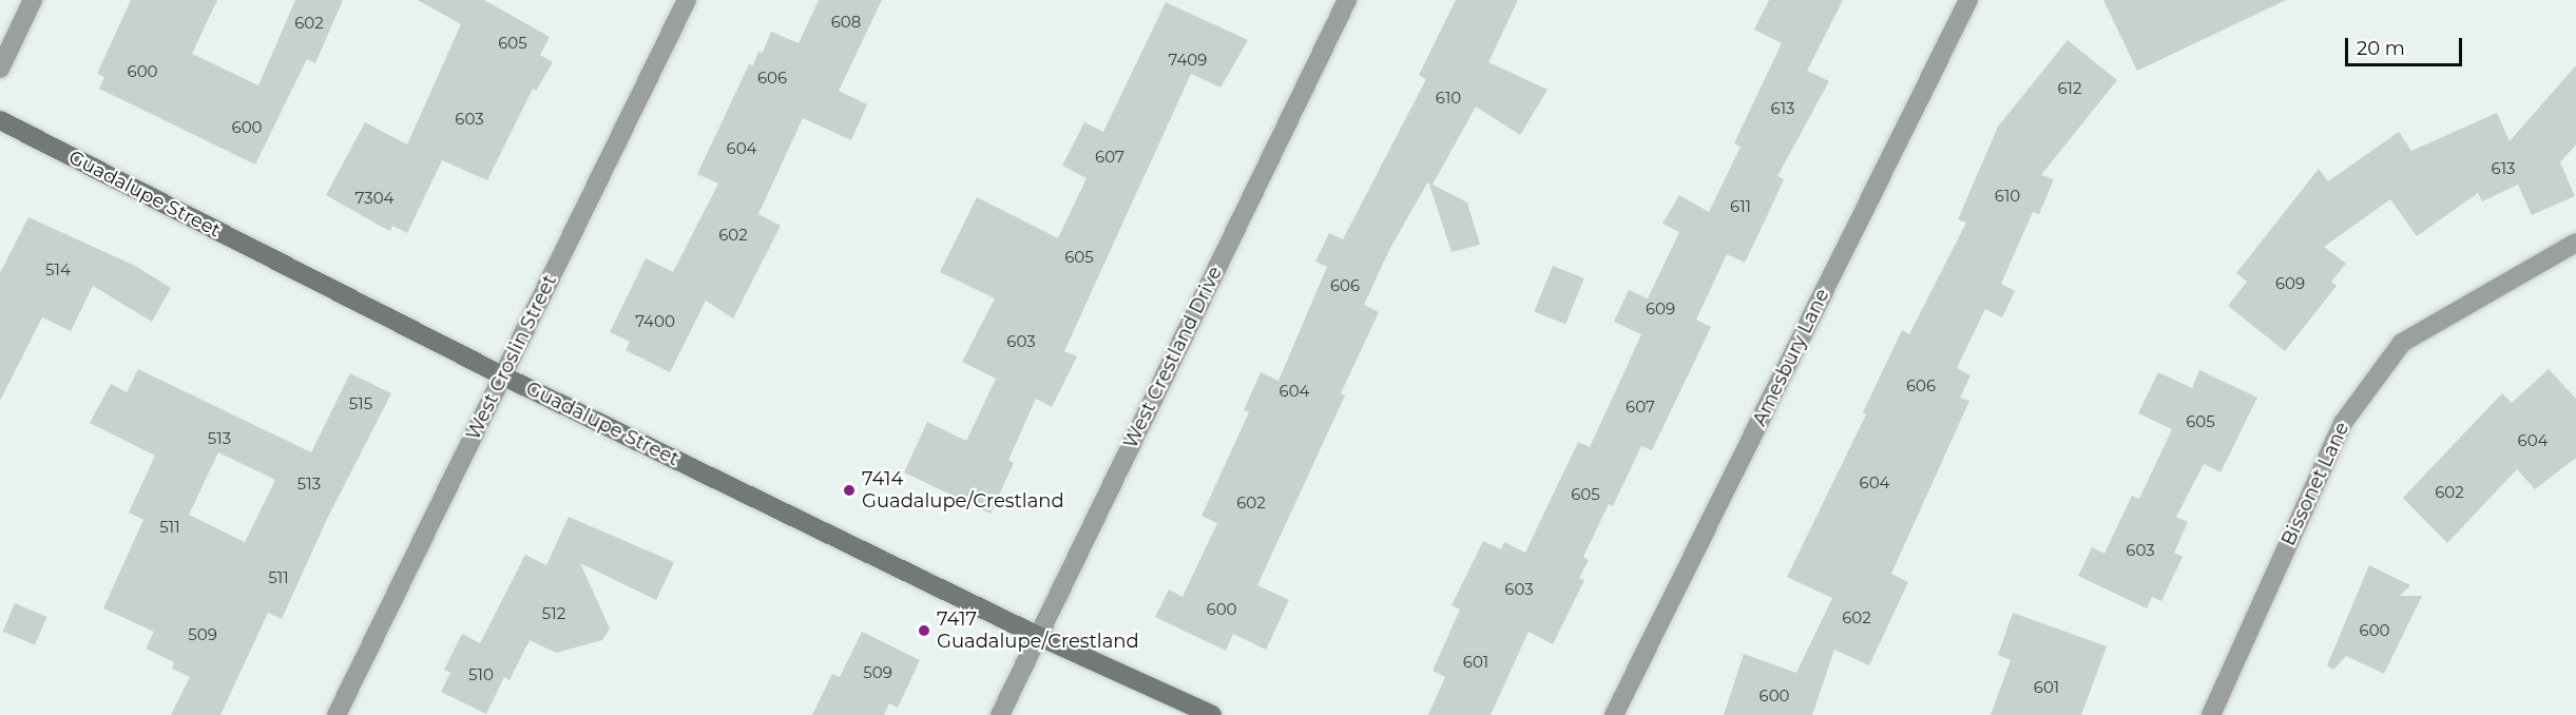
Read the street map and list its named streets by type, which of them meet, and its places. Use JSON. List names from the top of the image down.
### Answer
{
  "streets": {
    "street": [
      "Guadalupe Street",
      "West Croslin Street",
      "West Crestland Drive",
      "Amesbury Lane",
      "Bissonet Lane"
    ]
  },
  "crossings": [
    ["Guadalupe Street", "West Croslin Street"],
    ["Guadalupe Street", "West Crestland Drive"]
  ],
  "places": ["7414 Guadalupe/Crestland", "7417 Guadalupe/Crestland"],
  "house_numbers": [
    "608",
    "602",
    "605",
    "7409",
    "600",
    "606",
    "612",
    "610",
    "613",
    "603",
    "600",
    "604",
    "607",
    "613",
    "610",
    "7304",
    "611",
    "602",
    "605",
    "514",
    "609",
    "606",
    "609",
    "7400",
    "603",
    "606",
    "604",
    "515",
    "607",
    "605",
    "513",
    "604",
    "604",
    "513",
    "602",
    "605",
    "602",
    "511",
    "603",
    "511",
    "603",
    "600",
    "512",
    "602",
    "600",
    "509",
    "601",
    "509",
    "510",
    "601",
    "600"
  ],
  "scale_bar": "20 m"
}
